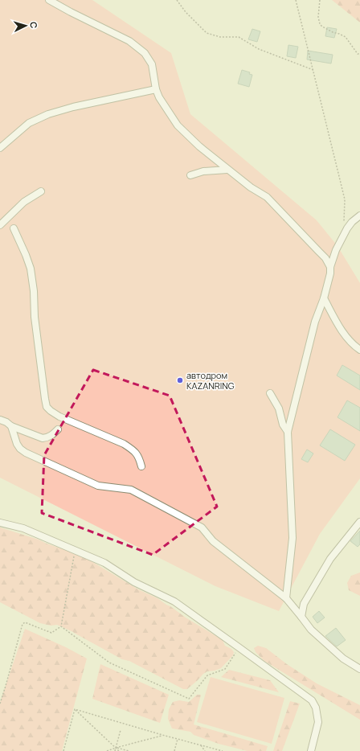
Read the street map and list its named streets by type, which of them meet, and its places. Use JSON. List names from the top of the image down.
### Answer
{
  "places": ["автодром KAZANRING"],
  "north": "right"
}
